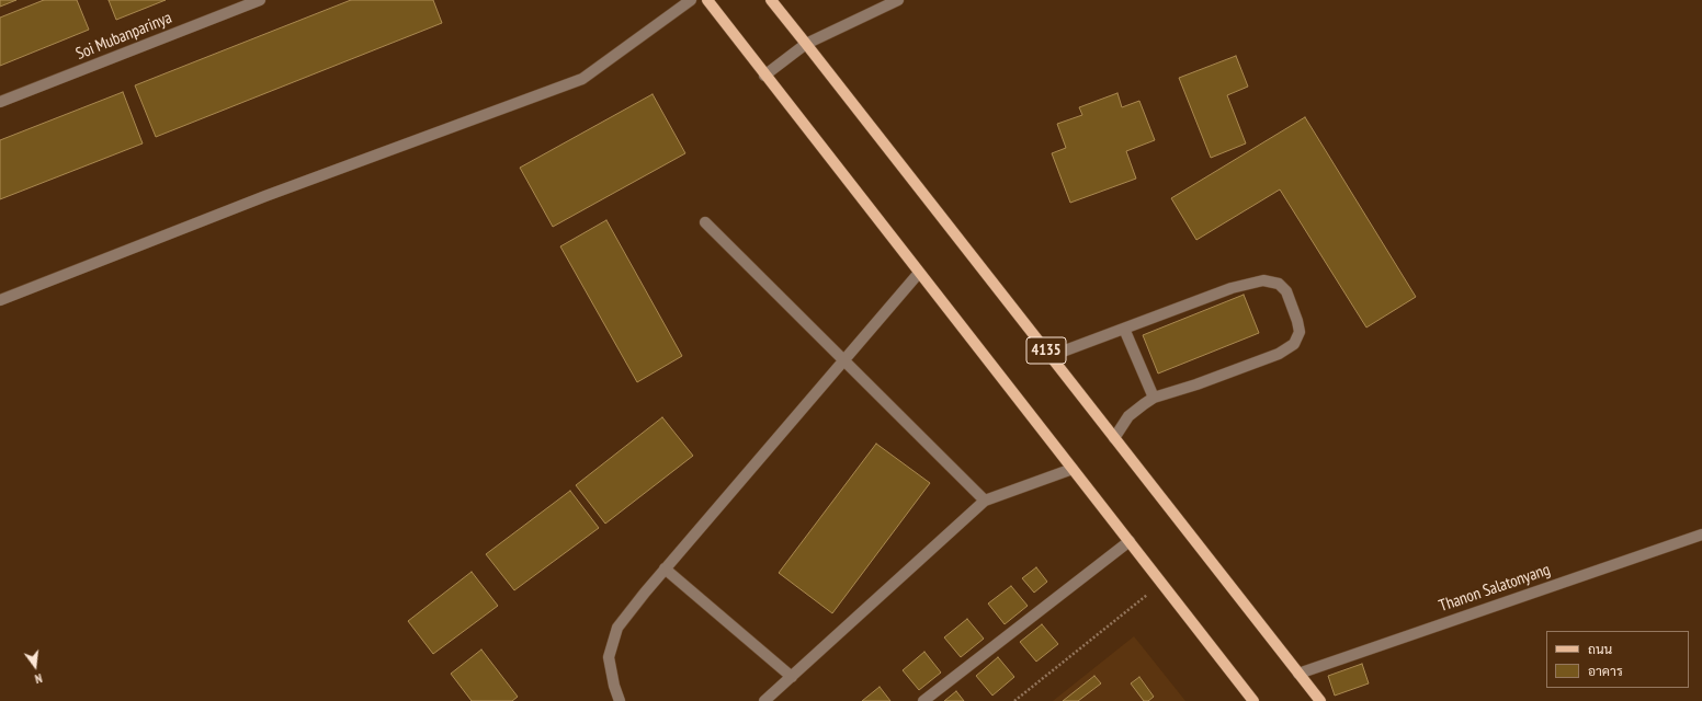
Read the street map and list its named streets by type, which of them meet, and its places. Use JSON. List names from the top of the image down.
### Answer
{
  "streets": {
    "main road": ["4135"],
    "street": ["Soi Mubanparinya", "Thanon Salatonyang"]
  },
  "crossings": [
    ["4135", "Thanon Salatonyang"]
  ],
  "legend": ["ถนน", "อาคาร"],
  "north": "bottom"
}
